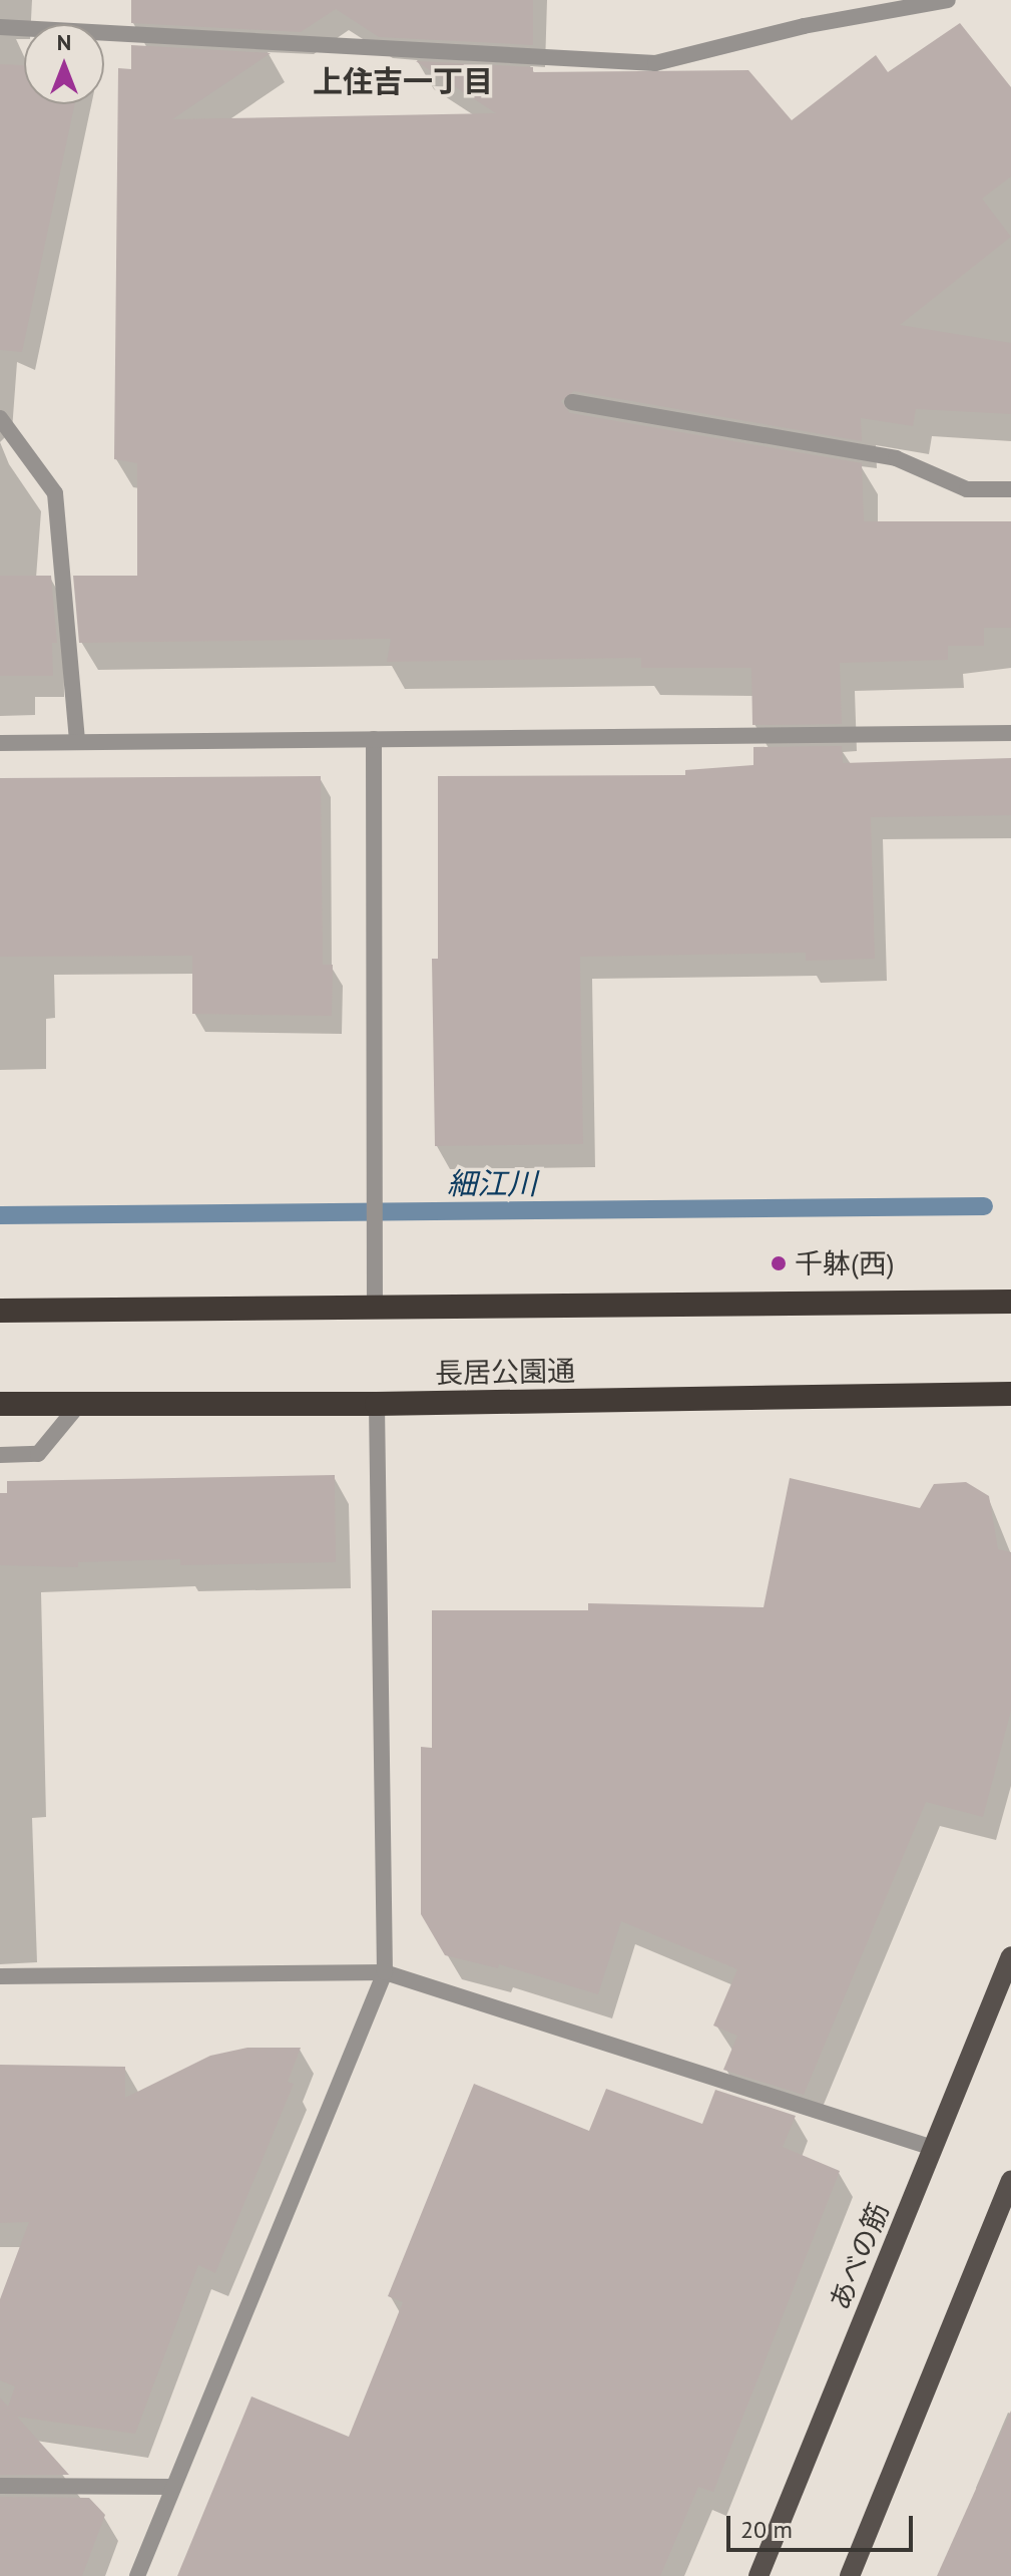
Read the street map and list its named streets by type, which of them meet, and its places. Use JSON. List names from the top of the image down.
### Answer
{
  "streets": {
    "highway": ["長居公園通"],
    "main road": ["あべの筋"]
  },
  "districts": ["上住吉一丁目"],
  "water": ["細江川"],
  "places": ["千躰(西)"],
  "scale_bar": "20 m",
  "north": "top"
}
